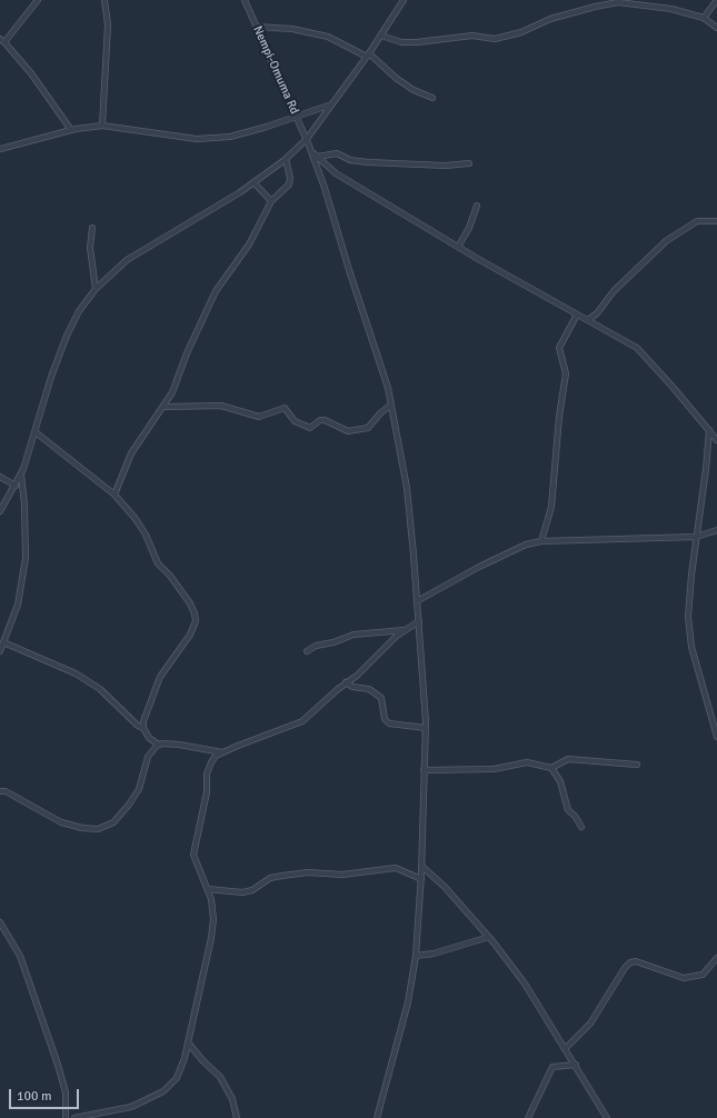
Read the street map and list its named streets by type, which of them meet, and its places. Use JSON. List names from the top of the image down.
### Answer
{
  "streets": {
    "street": ["Nempi-Omuma Rd"]
  },
  "scale_bar": "100 m"
}
